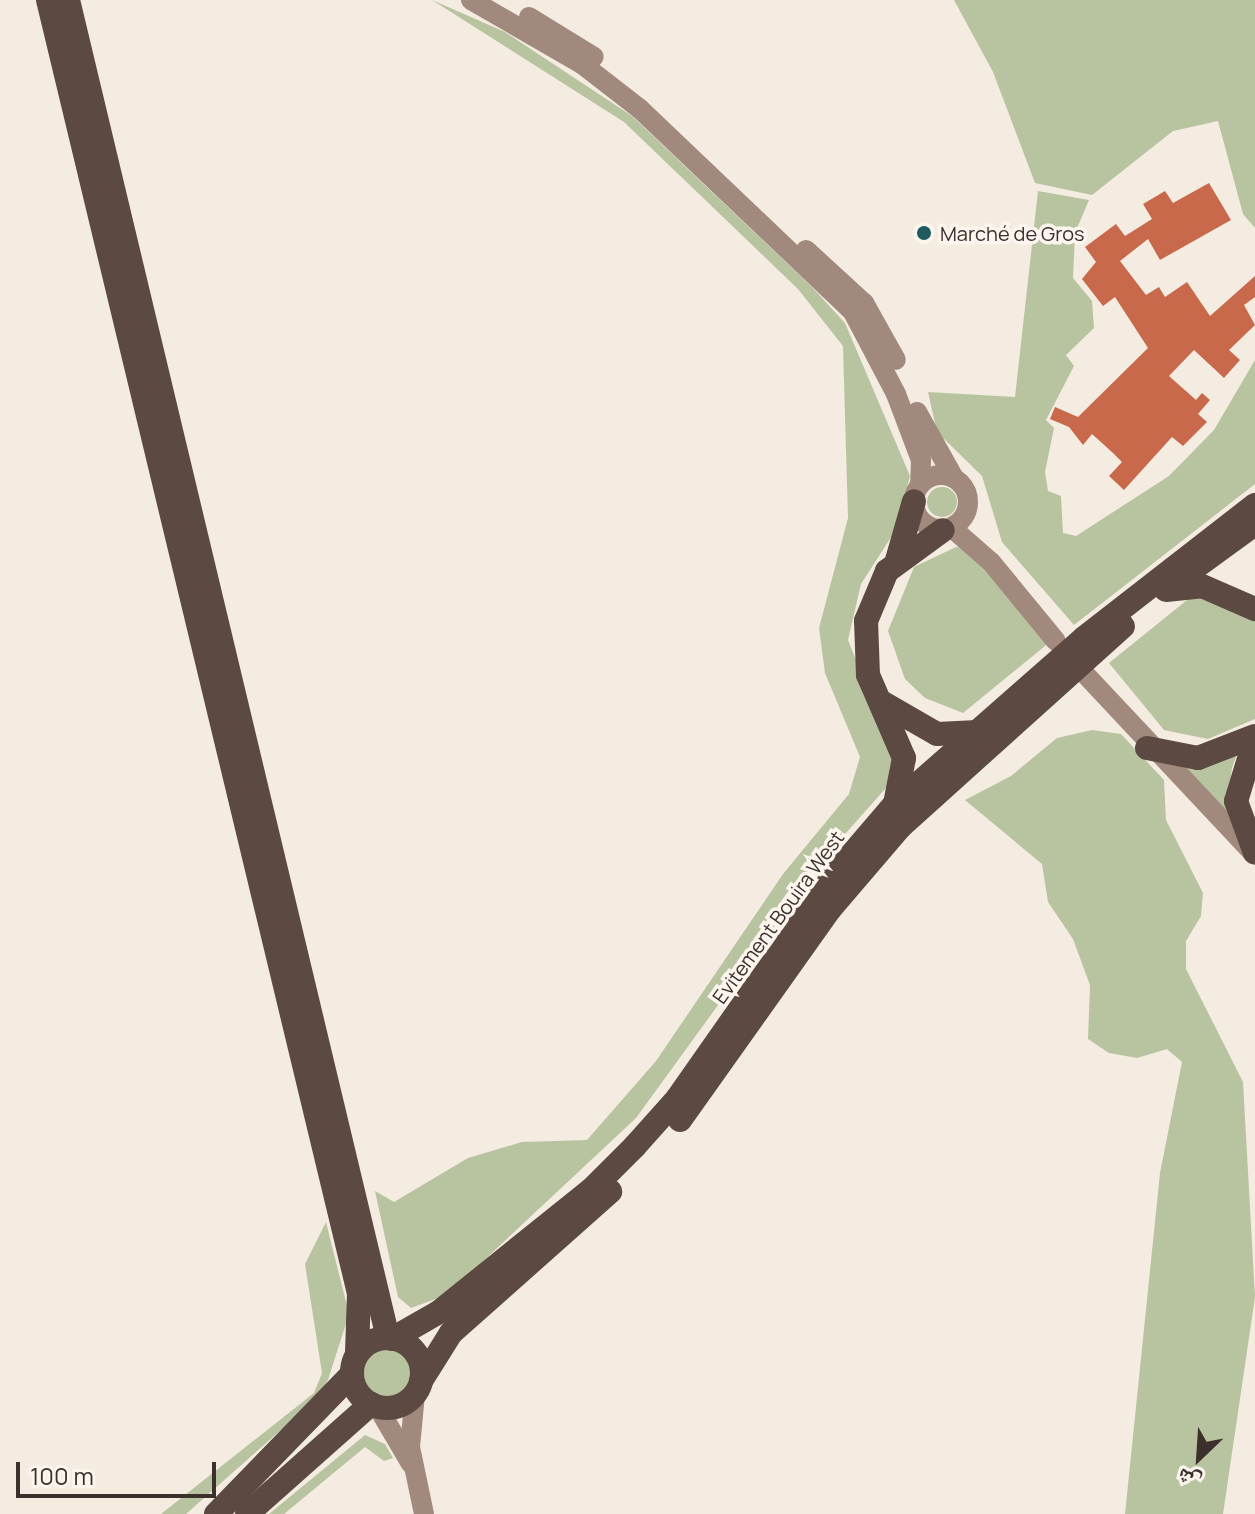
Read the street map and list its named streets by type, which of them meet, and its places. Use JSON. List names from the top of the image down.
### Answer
{
  "streets": {
    "highway": ["Evitement Bouira West"]
  },
  "places": ["Marché de Gros"],
  "scale_bar": "100 m",
  "north": "bottom left"
}
